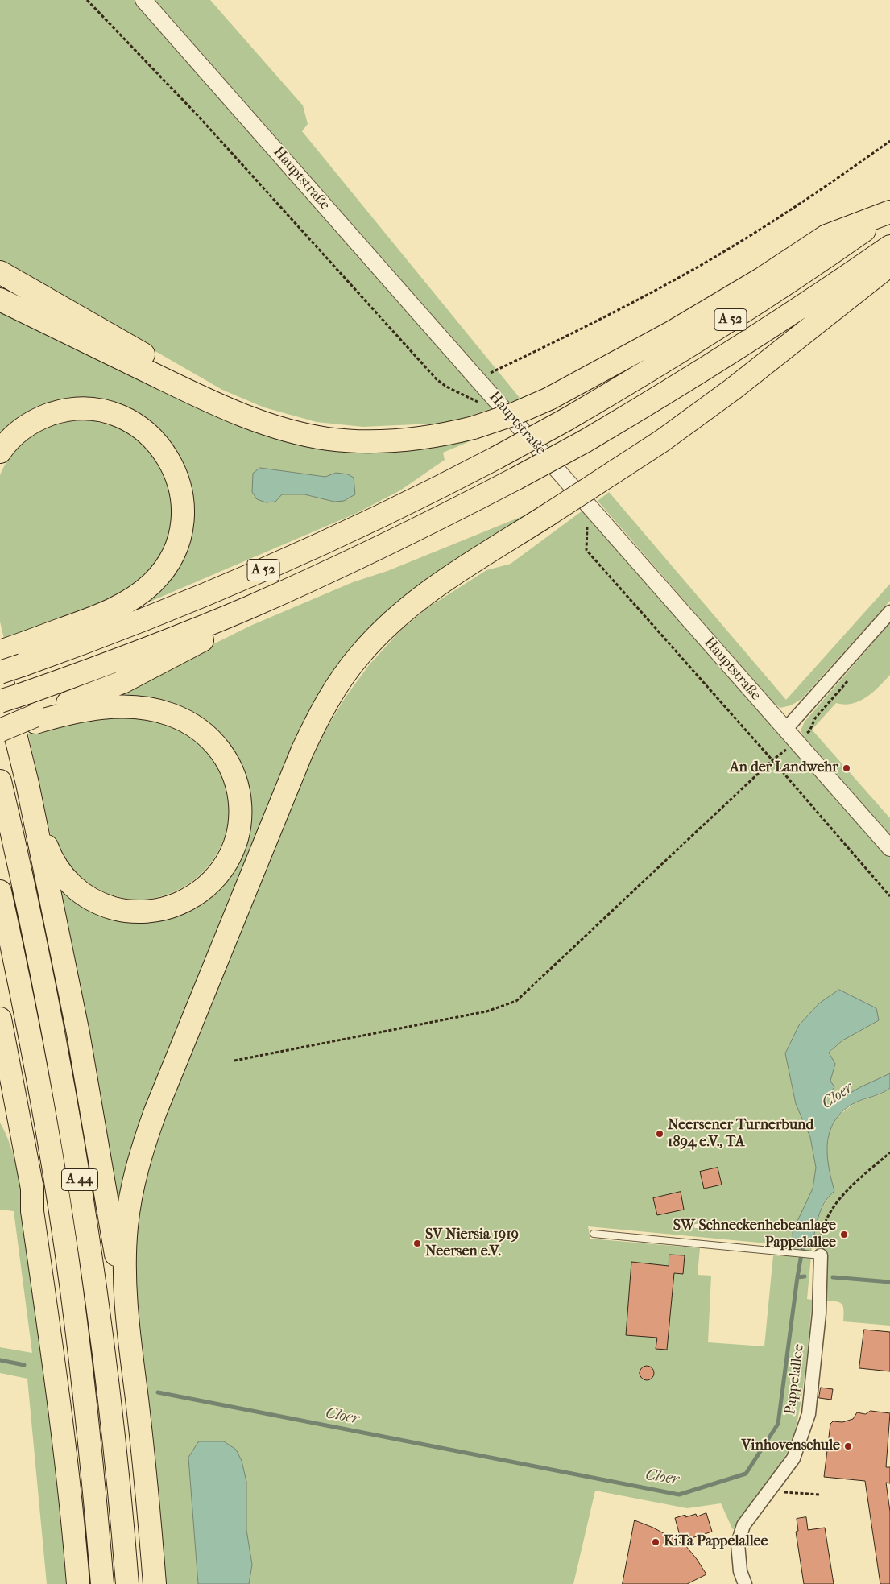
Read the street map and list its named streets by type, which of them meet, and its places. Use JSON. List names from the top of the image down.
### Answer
{
  "streets": {
    "highway": ["A 52", "A 44"],
    "street": ["Hauptstraße", "Pappelallee"]
  },
  "water": ["Cloer"],
  "places": [
    "An der Landwehr",
    "Neersener Turnerbund 1894 e.V., TA",
    "SW-Schneckenhebeanlage Pappelallee",
    "SV Niersia 1919 Neersen e.V.",
    "Vinhovenschule",
    "KiTa Pappelallee"
  ]
}
